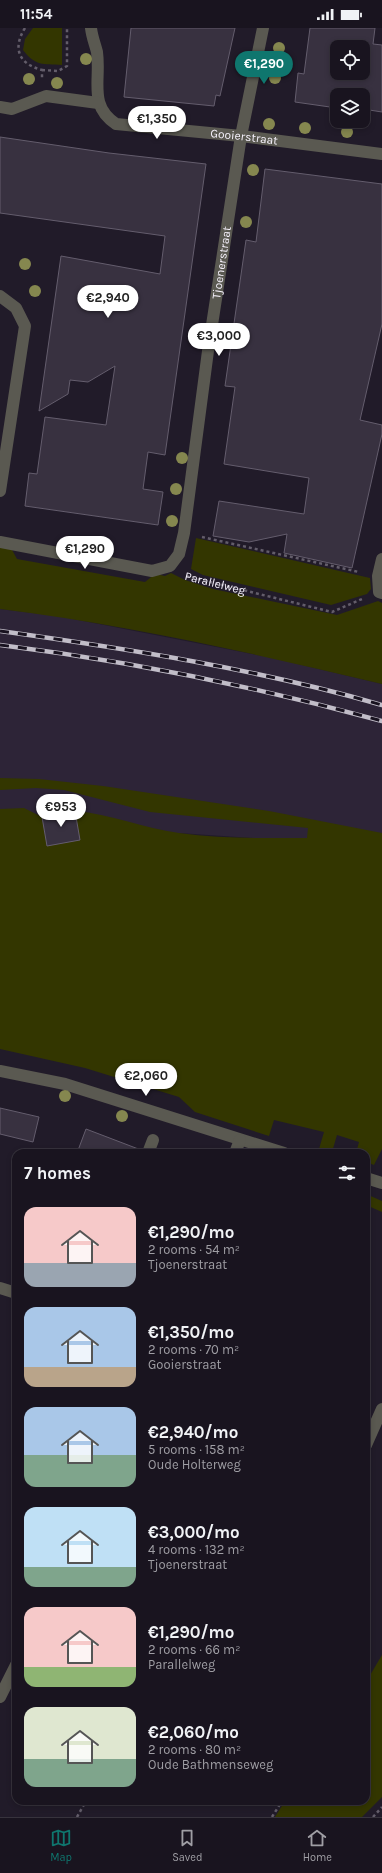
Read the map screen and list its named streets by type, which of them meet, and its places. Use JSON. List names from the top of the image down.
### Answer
{
  "streets": {
    "street": ["Gooierstraat", "Tjoenerstraat", "Parallelweg"]
  },
  "crossings": [
    ["Gooierstraat", "Tjoenerstraat"],
    ["Tjoenerstraat", "Parallelweg"]
  ],
  "page": {
    "status": "11:54",
    "price": [
      "€1,290",
      "€1,350",
      "€2,940",
      "€3,000",
      "€1,290",
      "€953",
      "€2,060"
    ],
    "heading": "7 homes",
    "list": [
      {
        "name": "€1,290/mo",
        "note": "2 rooms · 54 m² · Tjoenerstraat"
      },
      {
        "name": "€1,350/mo",
        "note": "2 rooms · 70 m² · Gooierstraat"
      },
      {
        "name": "€2,940/mo",
        "note": "5 rooms · 158 m² · Oude Holterweg"
      },
      {
        "name": "€3,000/mo",
        "note": "4 rooms · 132 m² · Tjoenerstraat"
      },
      {
        "name": "€1,290/mo",
        "note": "2 rooms · 66 m² · Parallelweg"
      },
      {
        "name": "€2,060/mo",
        "note": "2 rooms · 80 m² · Oude Bathmenseweg"
      }
    ],
    "tabs": ["Map", "Saved", "Home"]
  }
}
